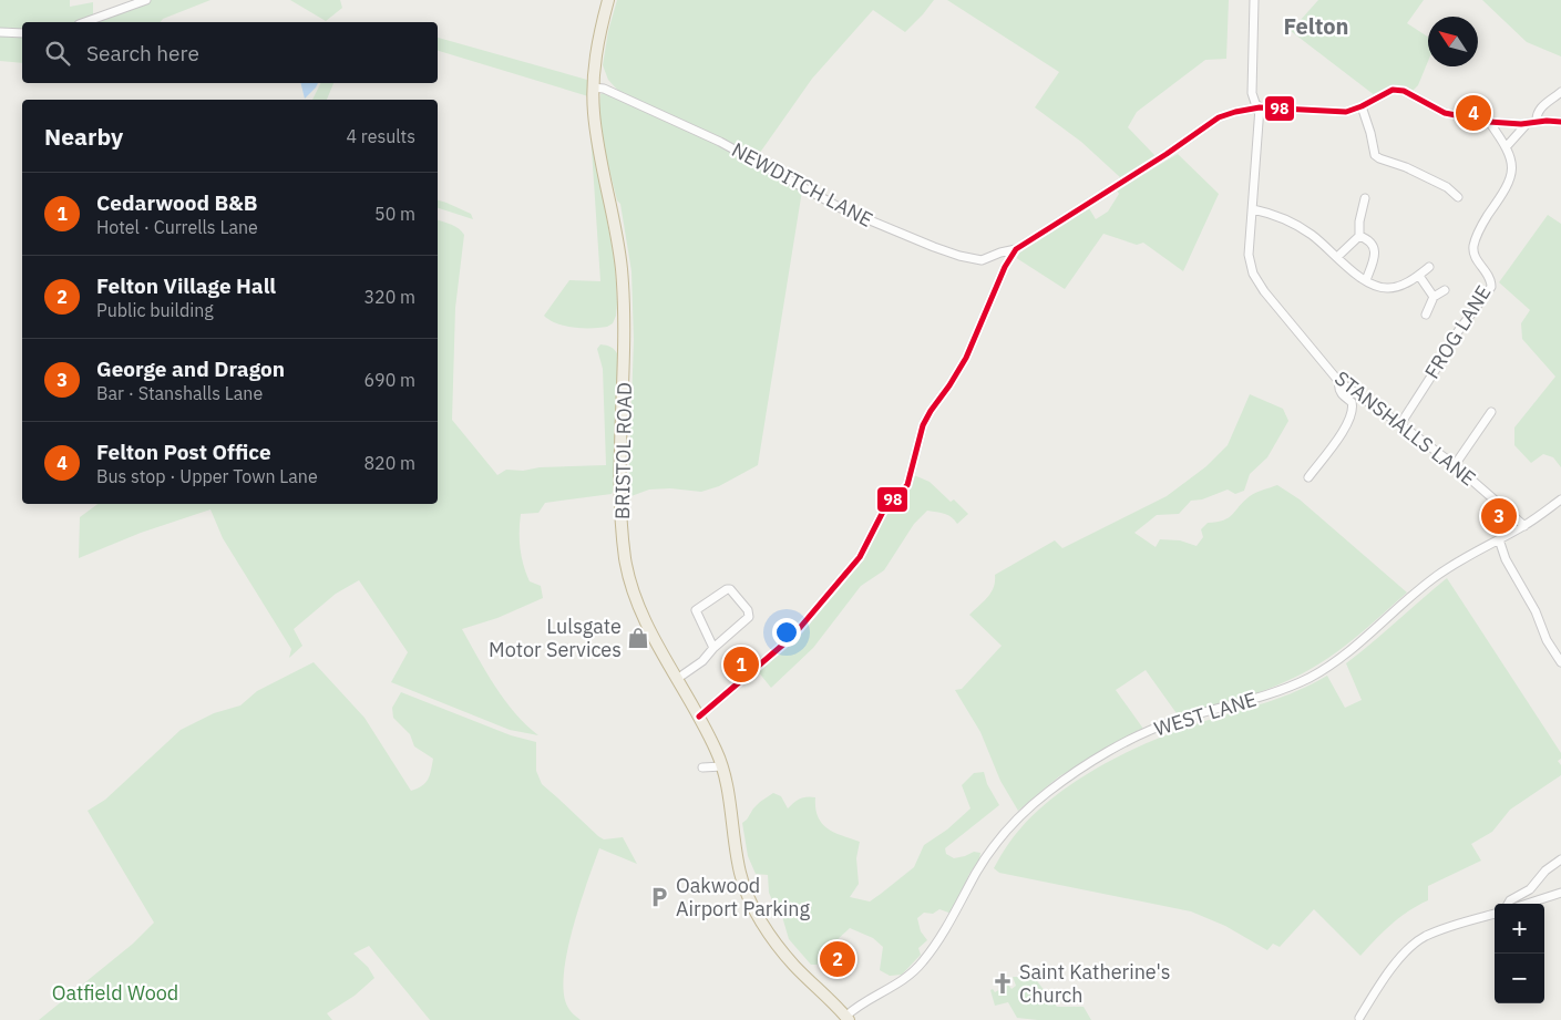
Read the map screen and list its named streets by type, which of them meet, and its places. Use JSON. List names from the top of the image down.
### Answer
{
  "streets": {
    "highway": ["BRISTOL ROAD"],
    "street": [
      "NEWDITCH LANE",
      "FROG LANE",
      "STANSHALLS LANE",
      "WEST LANE"
    ]
  },
  "crossings": [
    ["NEWDITCH LANE", "FROG LANE"],
    ["NEWDITCH LANE", "STANSHALLS LANE"],
    ["NEWDITCH LANE", "BRISTOL ROAD"],
    ["FROG LANE", "STANSHALLS LANE"],
    ["STANSHALLS LANE", "WEST LANE"],
    ["BRISTOL ROAD", "WEST LANE"]
  ],
  "districts": ["Felton"],
  "parks": ["Oatfield Wood"],
  "places": {
    "shop": ["Lulsgate Motor Services"],
    "parking": ["Oakwood Airport Parking"],
    "church": ["Saint Katherine's Church"]
  },
  "lines": ["transit line 98"],
  "north": "top left",
  "page": {
    "search": "Search here",
    "pins": [
      "4",
      "3",
      "1",
      "2"
    ],
    "heading": ["Nearby", "4 results"],
    "list": [
      {
        "mark": "1",
        "name": "Cedarwood B&B",
        "note": "Hotel · Currells Lane",
        "value": "50 m"
      },
      {
        "mark": "2",
        "name": "Felton Village Hall",
        "note": "Public building",
        "value": "320 m"
      },
      {
        "mark": "3",
        "name": "George and Dragon",
        "note": "Bar · Stanshalls Lane",
        "value": "690 m"
      },
      {
        "mark": "4",
        "name": "Felton Post Office",
        "note": "Bus stop · Upper Town Lane",
        "value": "820 m"
      }
    ],
    "map_buttons": ["+", "−"]
  }
}
